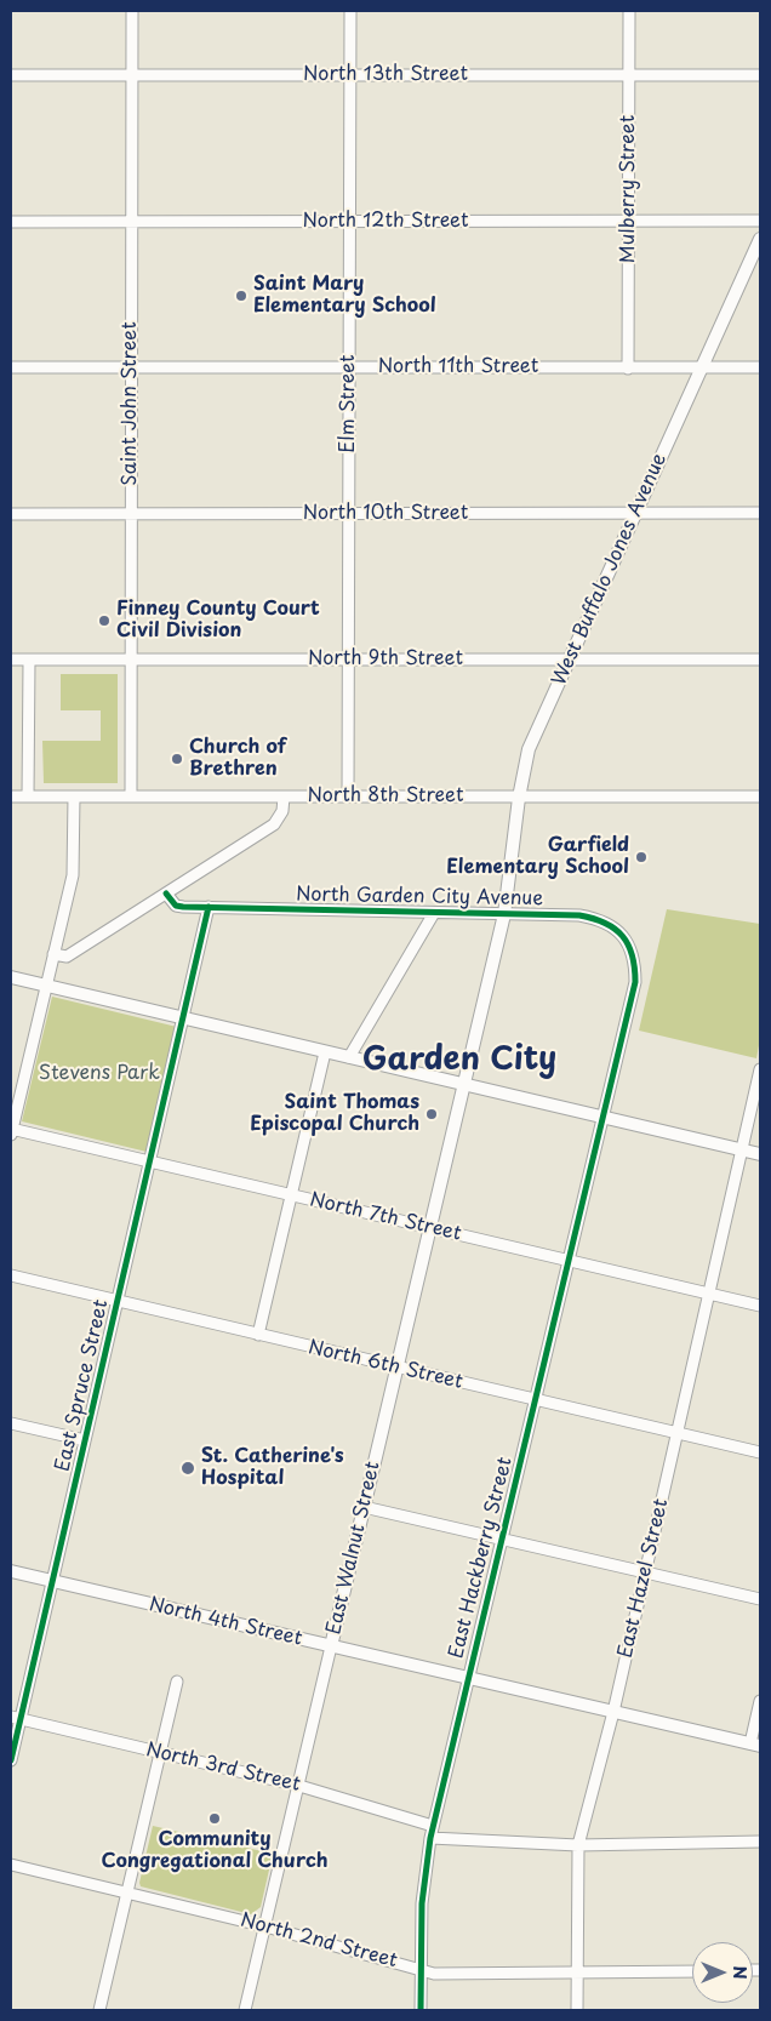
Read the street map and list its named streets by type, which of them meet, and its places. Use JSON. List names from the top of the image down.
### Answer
{
  "streets": {
    "main road": ["West Buffalo Jones Avenue", "East Walnut Street", "North 4th Street"],
    "street": [
      "North 13th Street",
      "Mulberry Street",
      "North 12th Street",
      "North 11th Street",
      "Saint John Street",
      "Elm Street",
      "North 10th Street",
      "North 9th Street",
      "North 8th Street",
      "North Garden City Avenue",
      "North 7th Street",
      "North 6th Street",
      "East Spruce Street",
      "East Hackberry Street",
      "East Hazel Street",
      "North 3rd Street",
      "North 2nd Street"
    ]
  },
  "crossings": [
    ["North 13th Street", "Mulberry Street"],
    ["North 13th Street", "Saint John Street"],
    ["North 13th Street", "Elm Street"],
    ["Mulberry Street", "North 12th Street"],
    ["Mulberry Street", "North 11th Street"],
    ["North 12th Street", "Saint John Street"],
    ["North 12th Street", "Elm Street"],
    ["North 11th Street", "Saint John Street"],
    ["North 11th Street", "Elm Street"],
    ["North 11th Street", "West Buffalo Jones Avenue"],
    ["Saint John Street", "North 10th Street"],
    ["Saint John Street", "North 9th Street"],
    ["Saint John Street", "North 8th Street"],
    ["Elm Street", "North 10th Street"],
    ["Elm Street", "North 9th Street"],
    ["Elm Street", "North 8th Street"],
    ["North 10th Street", "West Buffalo Jones Avenue"],
    ["West Buffalo Jones Avenue", "North 9th Street"],
    ["West Buffalo Jones Avenue", "North 8th Street"],
    ["West Buffalo Jones Avenue", "North Garden City Avenue"],
    ["West Buffalo Jones Avenue", "East Walnut Street"],
    ["North Garden City Avenue", "East Spruce Street"],
    ["North Garden City Avenue", "East Hackberry Street"],
    ["North 7th Street", "East Spruce Street"],
    ["North 7th Street", "East Walnut Street"],
    ["North 7th Street", "East Hackberry Street"],
    ["North 7th Street", "East Hazel Street"],
    ["North 6th Street", "East Spruce Street"],
    ["North 6th Street", "East Walnut Street"],
    ["North 6th Street", "East Hackberry Street"],
    ["North 6th Street", "East Hazel Street"],
    ["East Spruce Street", "North 4th Street"],
    ["East Spruce Street", "North 3rd Street"],
    ["East Walnut Street", "North 4th Street"],
    ["East Walnut Street", "North 3rd Street"],
    ["East Walnut Street", "North 2nd Street"],
    ["East Hackberry Street", "North 4th Street"],
    ["East Hackberry Street", "North 3rd Street"],
    ["East Hackberry Street", "North 2nd Street"],
    ["East Hazel Street", "North 4th Street"],
    ["East Hazel Street", "North 2nd Street"]
  ],
  "districts": ["Garden City"],
  "parks": ["Stevens Park"],
  "places": [
    "Saint Mary Elementary School",
    "Finney County Court Civil Division",
    "Church of Brethren",
    "Garfield Elementary School",
    "Saint Thomas Episcopal Church",
    "St. Catherine's Hospital",
    "Community Congregational Church"
  ],
  "north": "right"
}
